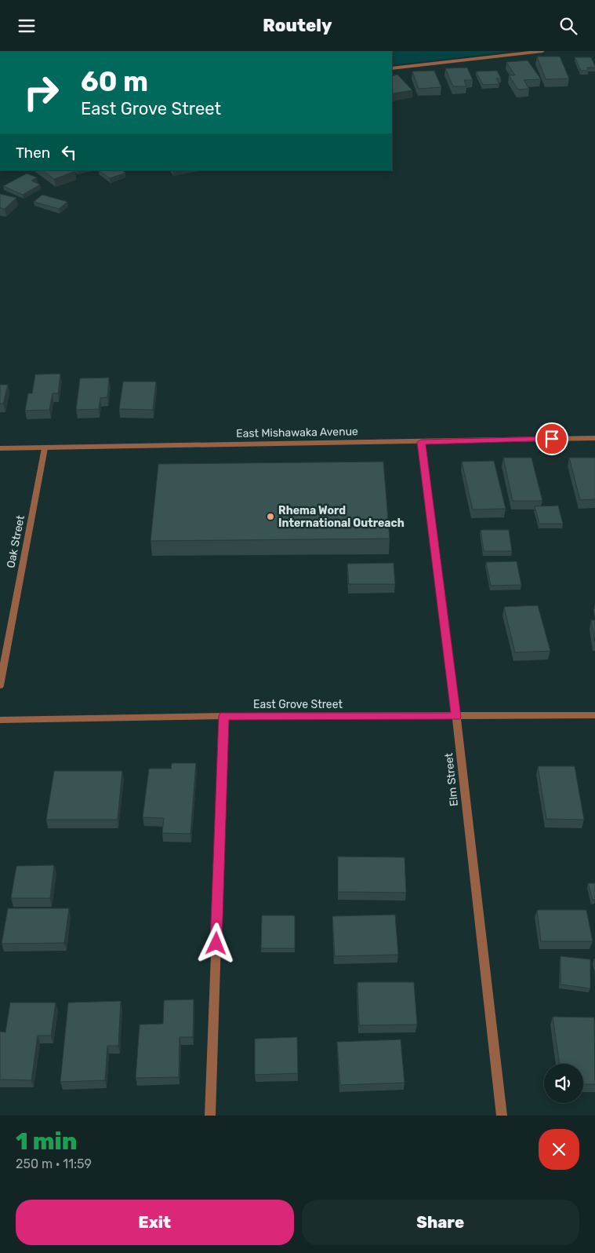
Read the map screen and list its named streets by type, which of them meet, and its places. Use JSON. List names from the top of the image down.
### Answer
{
  "streets": {
    "street": [
      "East Mishawaka Avenue",
      "Oak Street",
      "East Grove Street",
      "Elm Street"
    ]
  },
  "crossings": [
    ["East Mishawaka Avenue", "Oak Street"],
    ["East Mishawaka Avenue", "Elm Street"],
    ["East Grove Street", "Elm Street"]
  ],
  "places": ["Rhema Word International Outreach"],
  "page": {
    "header": "Routely",
    "turn": ["60 m", "East Grove Street"],
    "then": "Then",
    "heading": ["1 min", "250 m · 11:59"],
    "buttons": ["Exit", "Share"]
  }
}
